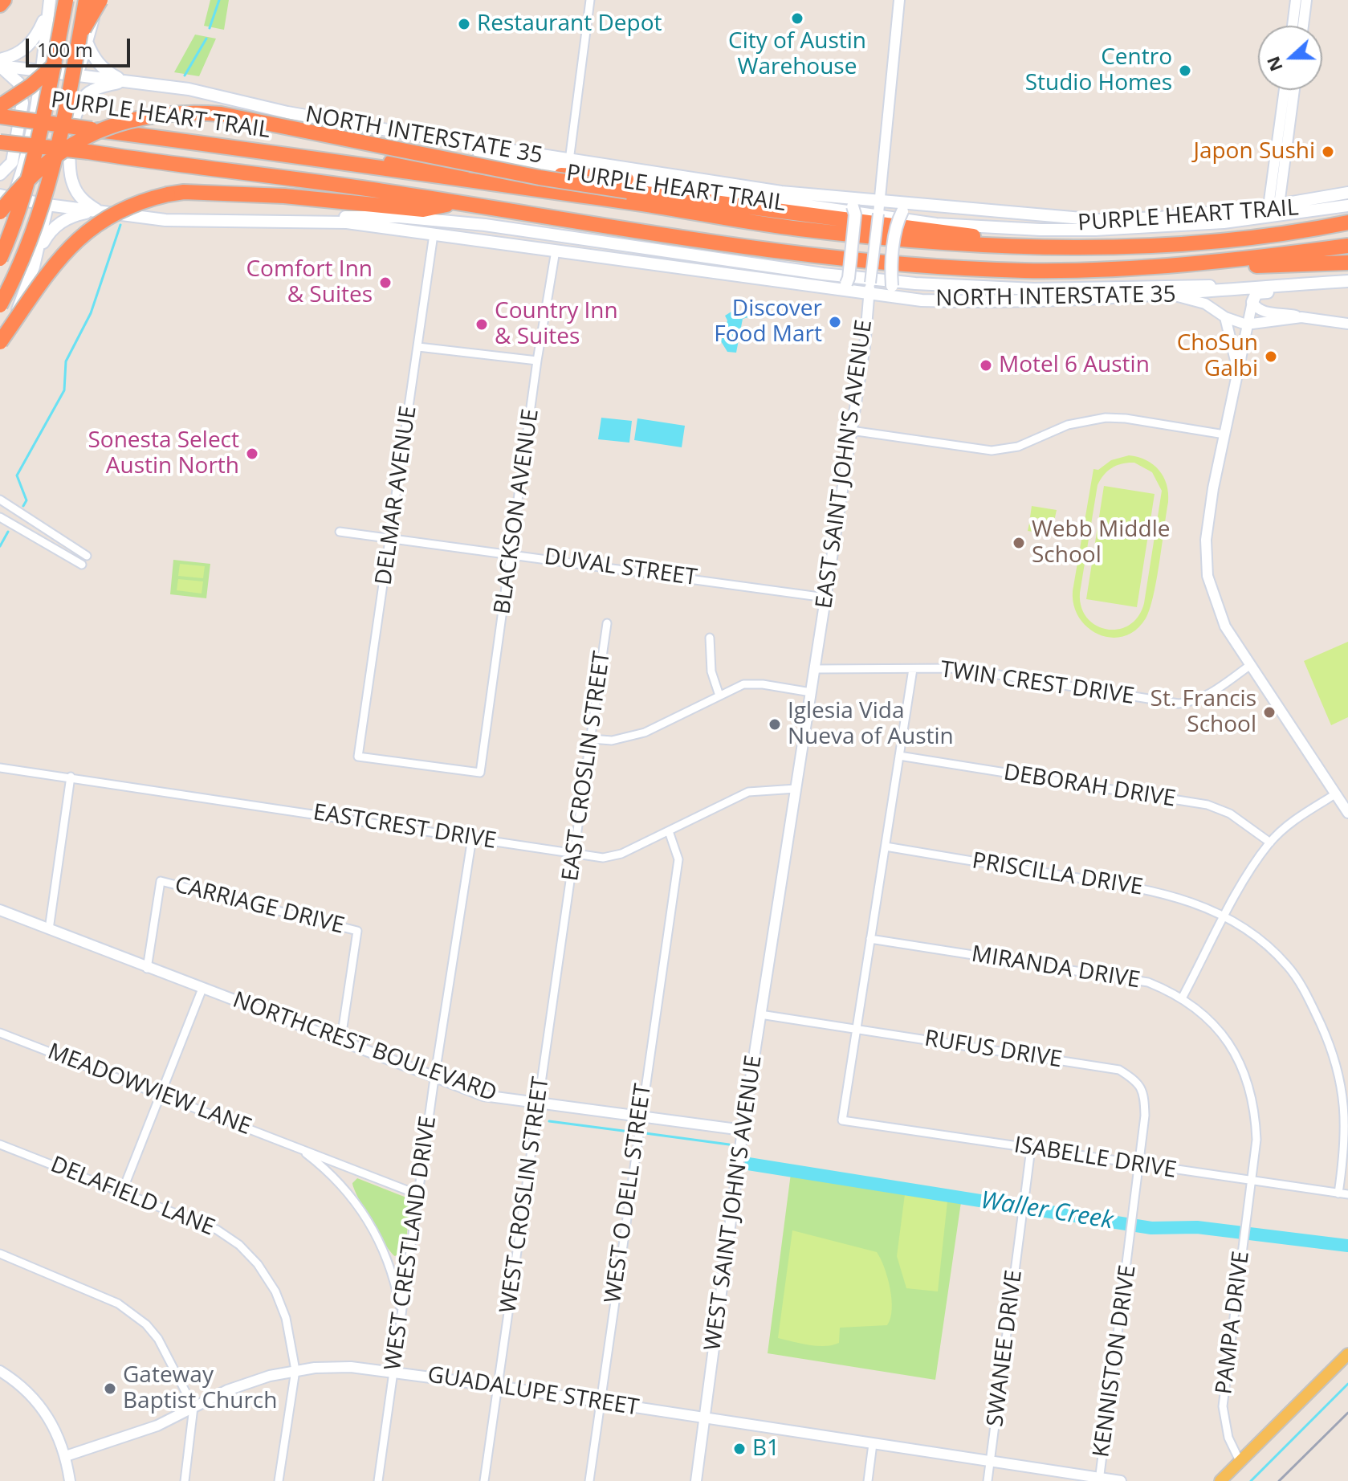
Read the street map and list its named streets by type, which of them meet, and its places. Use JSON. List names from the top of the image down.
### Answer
{
  "streets": {
    "highway": ["PURPLE HEART TRAIL"],
    "main road": ["NORTH INTERSTATE 35"],
    "street": [
      "EAST SAINT JOHN'S AVENUE",
      "DELMAR AVENUE",
      "BLACKSON AVENUE",
      "DUVAL STREET",
      "TWIN CREST DRIVE",
      "EAST CROSLIN STREET",
      "DEBORAH DRIVE",
      "EASTCREST DRIVE",
      "PRISCILLA DRIVE",
      "CARRIAGE DRIVE",
      "MIRANDA DRIVE",
      "NORTHCREST BOULEVARD",
      "RUFUS DRIVE",
      "MEADOWVIEW LANE",
      "ISABELLE DRIVE",
      "WEST O DELL STREET",
      "WEST CROSLIN STREET",
      "DELAFIELD LANE",
      "WEST SAINT JOHN'S AVENUE",
      "WEST CRESTLAND DRIVE",
      "PAMPA DRIVE",
      "SWANEE DRIVE",
      "KENNISTON DRIVE",
      "GUADALUPE STREET"
    ]
  },
  "crossings": [
    ["NORTH INTERSTATE 35", "EAST SAINT JOHN'S AVENUE"],
    ["NORTH INTERSTATE 35", "DELMAR AVENUE"],
    ["NORTH INTERSTATE 35", "BLACKSON AVENUE"],
    ["EAST SAINT JOHN'S AVENUE", "DUVAL STREET"],
    ["EAST SAINT JOHN'S AVENUE", "TWIN CREST DRIVE"],
    ["EAST SAINT JOHN'S AVENUE", "EASTCREST DRIVE"],
    ["EAST SAINT JOHN'S AVENUE", "WEST SAINT JOHN'S AVENUE"],
    ["DELMAR AVENUE", "BLACKSON AVENUE"],
    ["DELMAR AVENUE", "DUVAL STREET"],
    ["BLACKSON AVENUE", "DUVAL STREET"],
    ["EAST CROSLIN STREET", "EASTCREST DRIVE"],
    ["EAST CROSLIN STREET", "WEST CROSLIN STREET"],
    ["EASTCREST DRIVE", "WEST O DELL STREET"],
    ["EASTCREST DRIVE", "WEST CRESTLAND DRIVE"],
    ["PRISCILLA DRIVE", "ISABELLE DRIVE"],
    ["CARRIAGE DRIVE", "NORTHCREST BOULEVARD"],
    ["MIRANDA DRIVE", "ISABELLE DRIVE"],
    ["MIRANDA DRIVE", "PAMPA DRIVE"],
    ["NORTHCREST BOULEVARD", "WEST O DELL STREET"],
    ["NORTHCREST BOULEVARD", "WEST CROSLIN STREET"],
    ["NORTHCREST BOULEVARD", "WEST SAINT JOHN'S AVENUE"],
    ["NORTHCREST BOULEVARD", "WEST CRESTLAND DRIVE"],
    ["RUFUS DRIVE", "ISABELLE DRIVE"],
    ["RUFUS DRIVE", "WEST SAINT JOHN'S AVENUE"],
    ["RUFUS DRIVE", "KENNISTON DRIVE"],
    ["MEADOWVIEW LANE", "WEST CRESTLAND DRIVE"],
    ["ISABELLE DRIVE", "PAMPA DRIVE"],
    ["ISABELLE DRIVE", "KENNISTON DRIVE"],
    ["WEST O DELL STREET", "GUADALUPE STREET"],
    ["WEST CROSLIN STREET", "GUADALUPE STREET"],
    ["DELAFIELD LANE", "GUADALUPE STREET"],
    ["WEST SAINT JOHN'S AVENUE", "GUADALUPE STREET"],
    ["WEST CRESTLAND DRIVE", "GUADALUPE STREET"],
    ["SWANEE DRIVE", "GUADALUPE STREET"],
    ["KENNISTON DRIVE", "GUADALUPE STREET"]
  ],
  "water": ["Waller Creek"],
  "places": [
    "City of Austin Warehouse",
    "Restaurant Depot",
    "Centro Studio Homes",
    "Japon Sushi",
    "Comfort Inn & Suites",
    "Discover Food Mart",
    "Country Inn & Suites",
    "ChoSun Galbi",
    "Motel 6 Austin",
    "Sonesta Select Austin North",
    "Webb Middle School",
    "St. Francis School",
    "Iglesia Vida Nueva of Austin",
    "Gateway Baptist Church",
    "B1"
  ],
  "scale_bar": "100 m",
  "north": "left"
}
